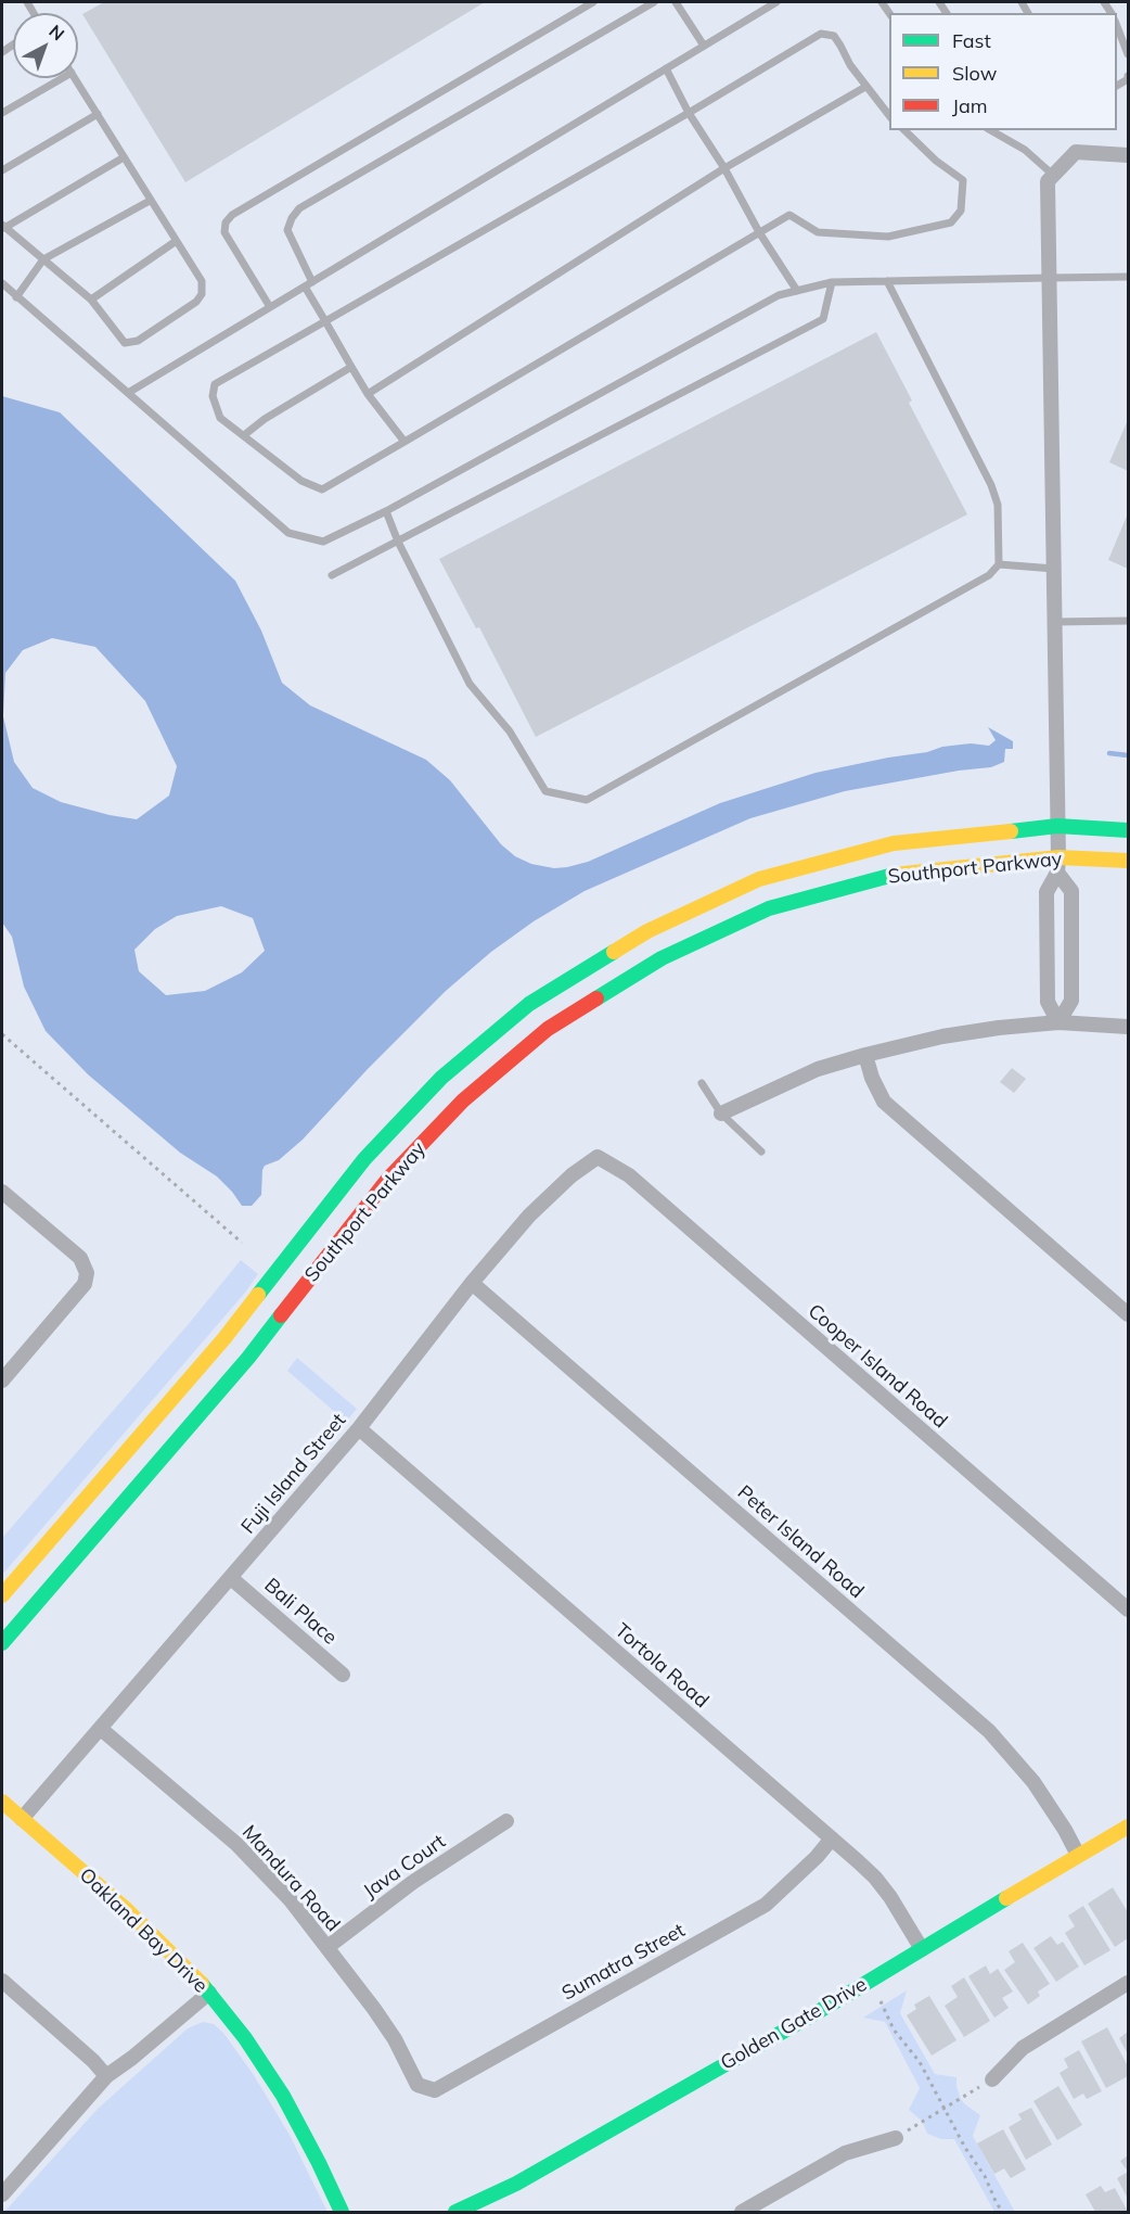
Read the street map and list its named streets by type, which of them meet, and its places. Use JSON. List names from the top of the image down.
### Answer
{
  "streets": {
    "main road": ["Southport Parkway", "Oakland Bay Drive", "Golden Gate Drive"],
    "street": [
      "Cooper Island Road",
      "Fuji Island Street",
      "Peter Island Road",
      "Bali Place",
      "Tortola Road",
      "Java Court",
      "Mandura Road",
      "Sumatra Street"
    ]
  },
  "crossings": [
    ["Cooper Island Road", "Fuji Island Street"],
    ["Fuji Island Street", "Peter Island Road"],
    ["Fuji Island Street", "Bali Place"],
    ["Fuji Island Street", "Tortola Road"],
    ["Fuji Island Street", "Mandura Road"],
    ["Fuji Island Street", "Oakland Bay Drive"],
    ["Peter Island Road", "Golden Gate Drive"],
    ["Tortola Road", "Sumatra Street"],
    ["Tortola Road", "Golden Gate Drive"],
    ["Java Court", "Mandura Road"],
    ["Mandura Road", "Sumatra Street"]
  ],
  "legend": ["Fast", "Slow", "Jam"],
  "north": "top right"
}
